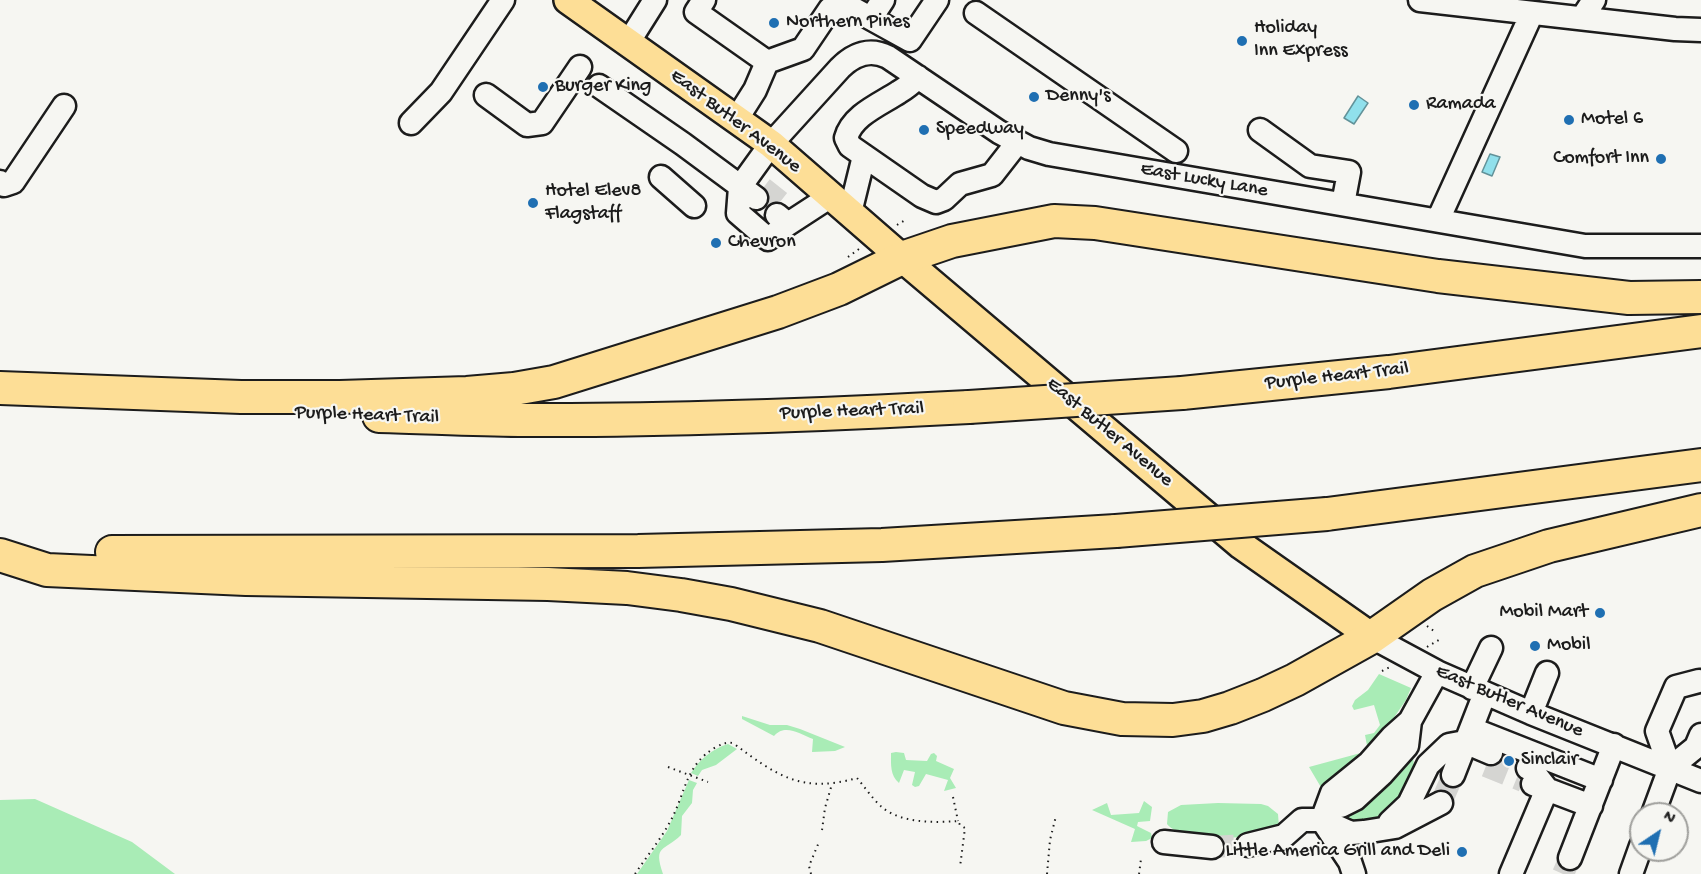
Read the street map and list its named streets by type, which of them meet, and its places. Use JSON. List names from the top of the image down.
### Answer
{
  "streets": {
    "highway": ["Purple Heart Trail"],
    "main road": ["East Butler Avenue"],
    "street": ["East Lucky Lane"]
  },
  "crossings": [
    ["East Butler Avenue", "East Lucky Lane"]
  ],
  "places": [
    "Northern Pines",
    "Holiday Inn Express",
    "Burger King",
    "Denny's",
    "Ramada",
    "Motel 6",
    "Speedway",
    "Comfort Inn",
    "Hotel Elev8 Flagstaff",
    "Chevron",
    "Mobil Mart",
    "Mobil",
    "Sinclair",
    "Little America Grill and Deli"
  ],
  "north": "top right"
}
